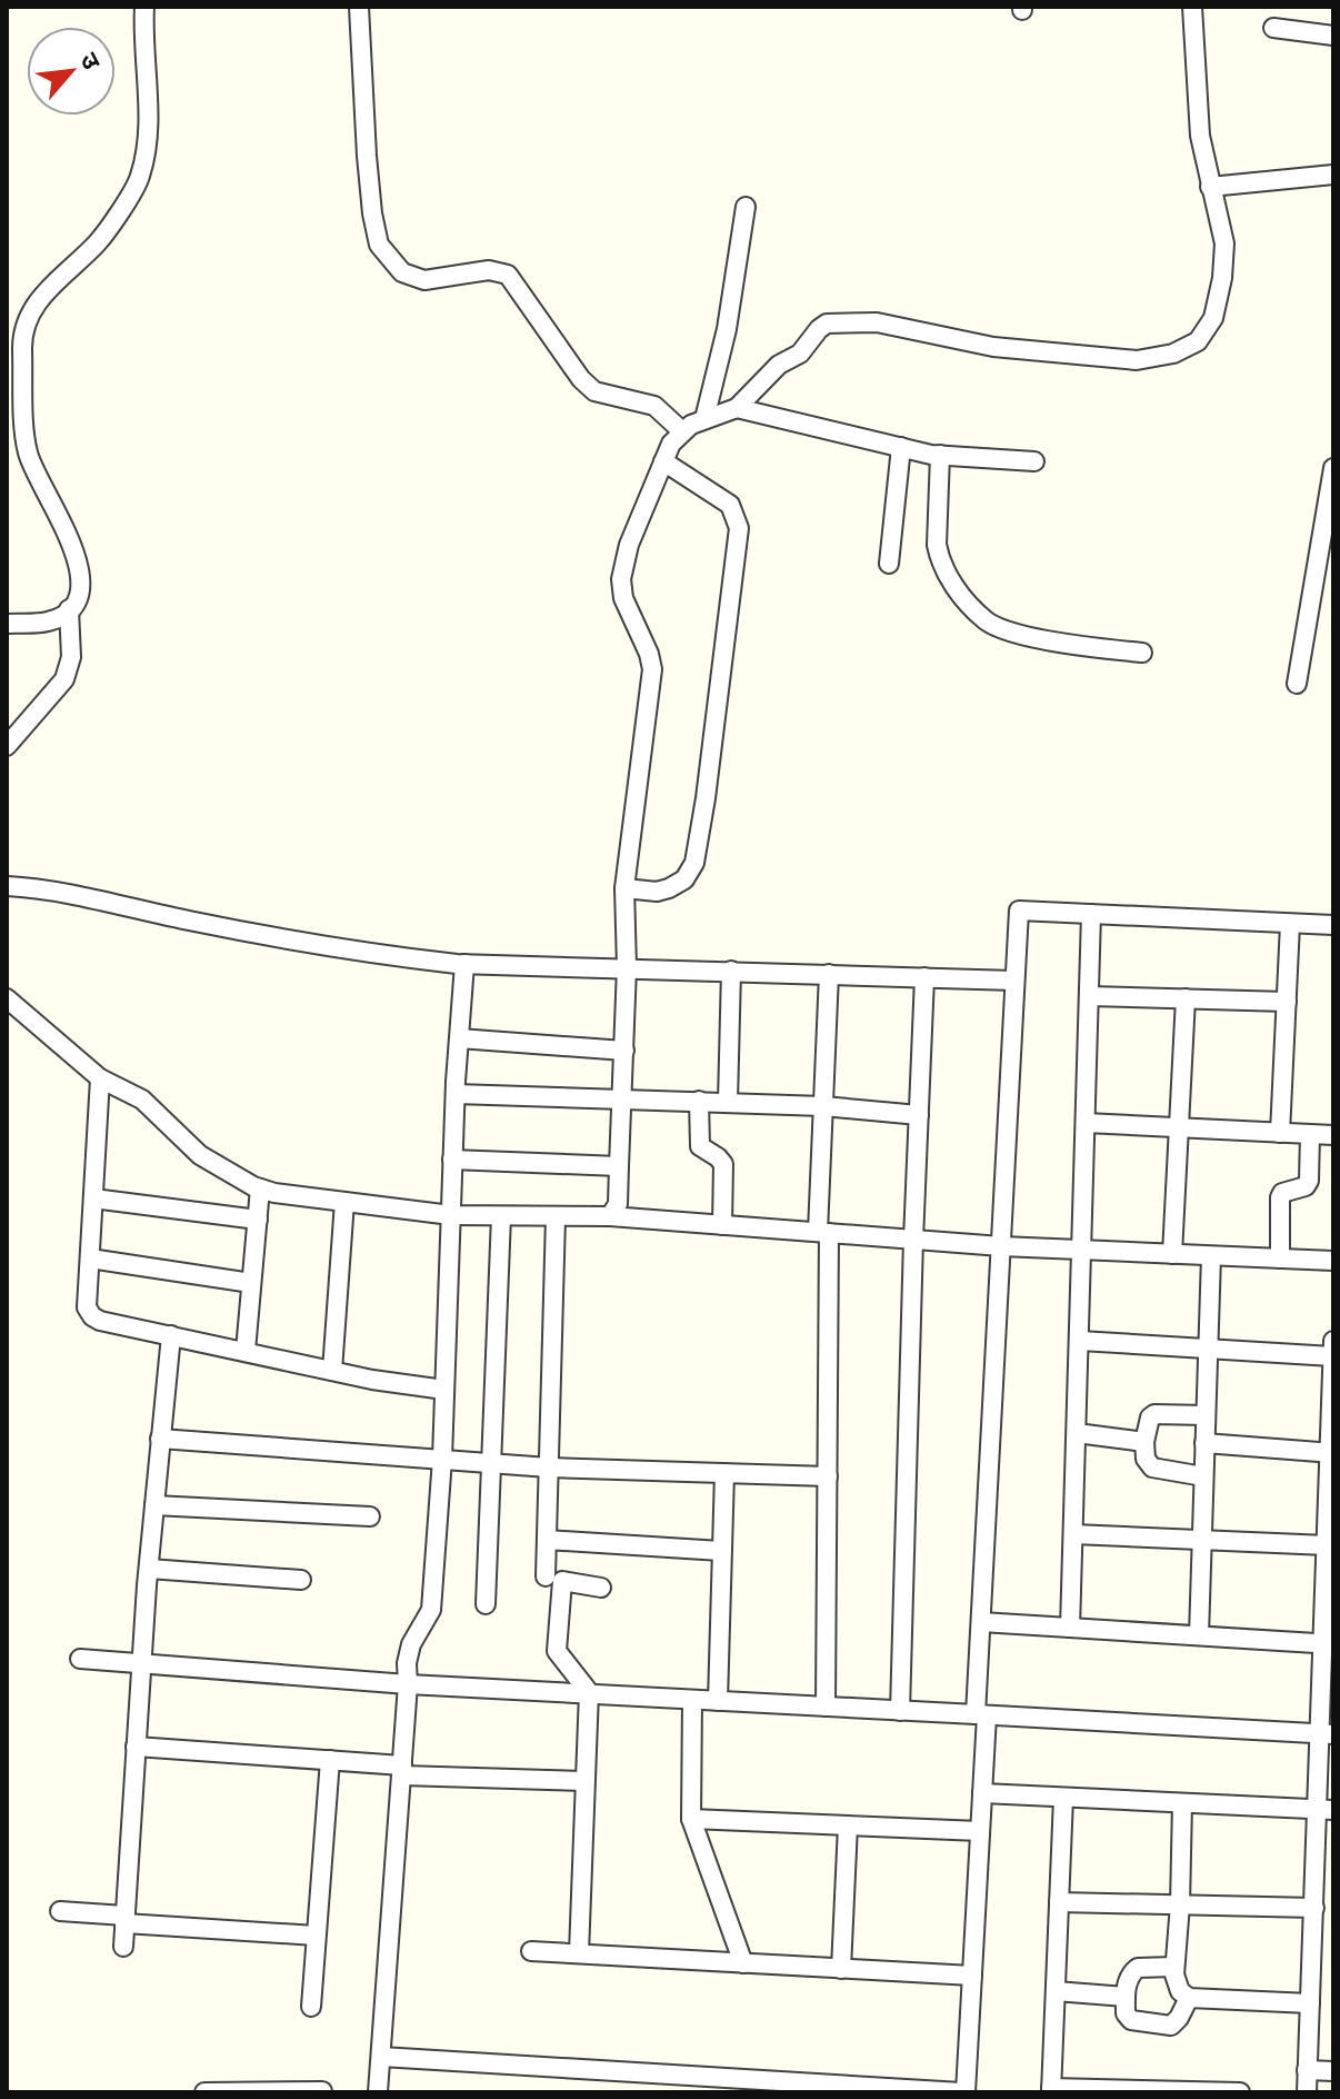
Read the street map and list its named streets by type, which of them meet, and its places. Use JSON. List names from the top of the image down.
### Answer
{
  "north": "top right"
}
